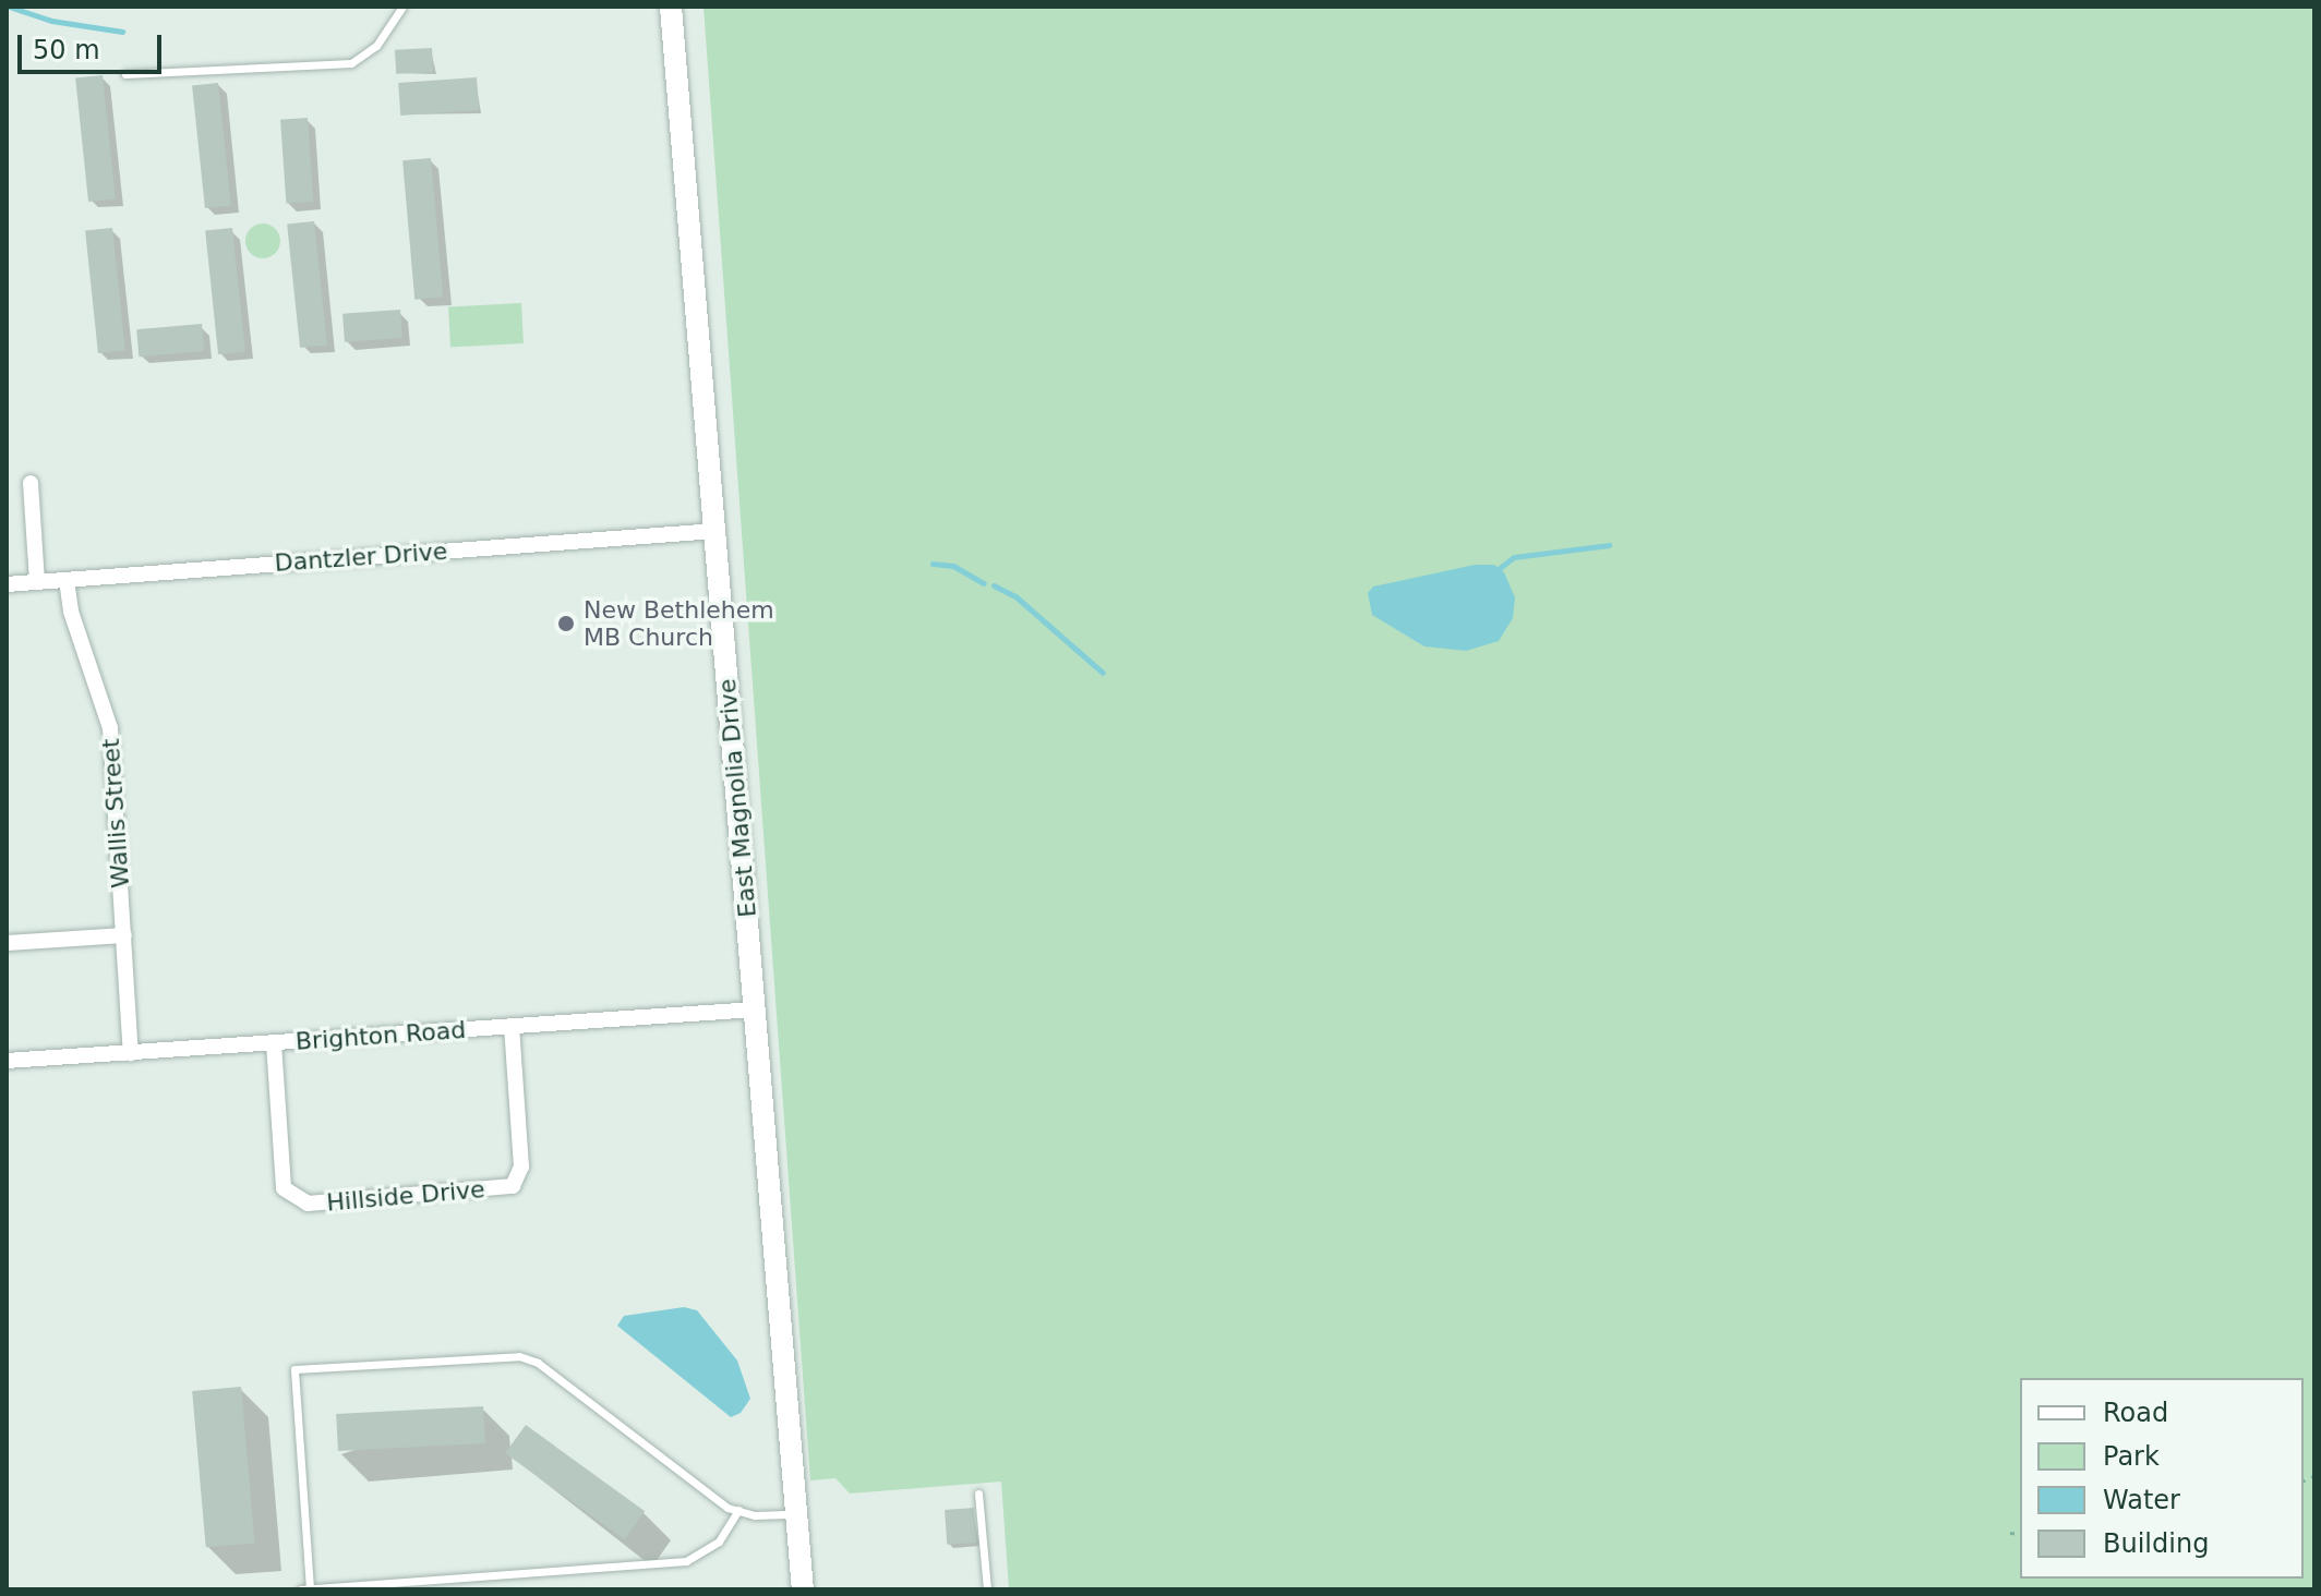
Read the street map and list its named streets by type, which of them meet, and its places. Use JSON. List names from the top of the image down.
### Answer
{
  "streets": {
    "main road": ["East Magnolia Drive"],
    "street": [
      "Dantzler Drive",
      "Wallis Street",
      "Brighton Road",
      "Hillside Drive"
    ]
  },
  "crossings": [
    ["Dantzler Drive", "East Magnolia Drive"],
    ["Dantzler Drive", "Wallis Street"],
    ["East Magnolia Drive", "Brighton Road"],
    ["Wallis Street", "Brighton Road"],
    ["Brighton Road", "Hillside Drive"]
  ],
  "places": ["New Bethlehem MB Church"],
  "legend": [
    "Road",
    "Park",
    "Water",
    "Building"
  ],
  "scale_bar": "50 m"
}
